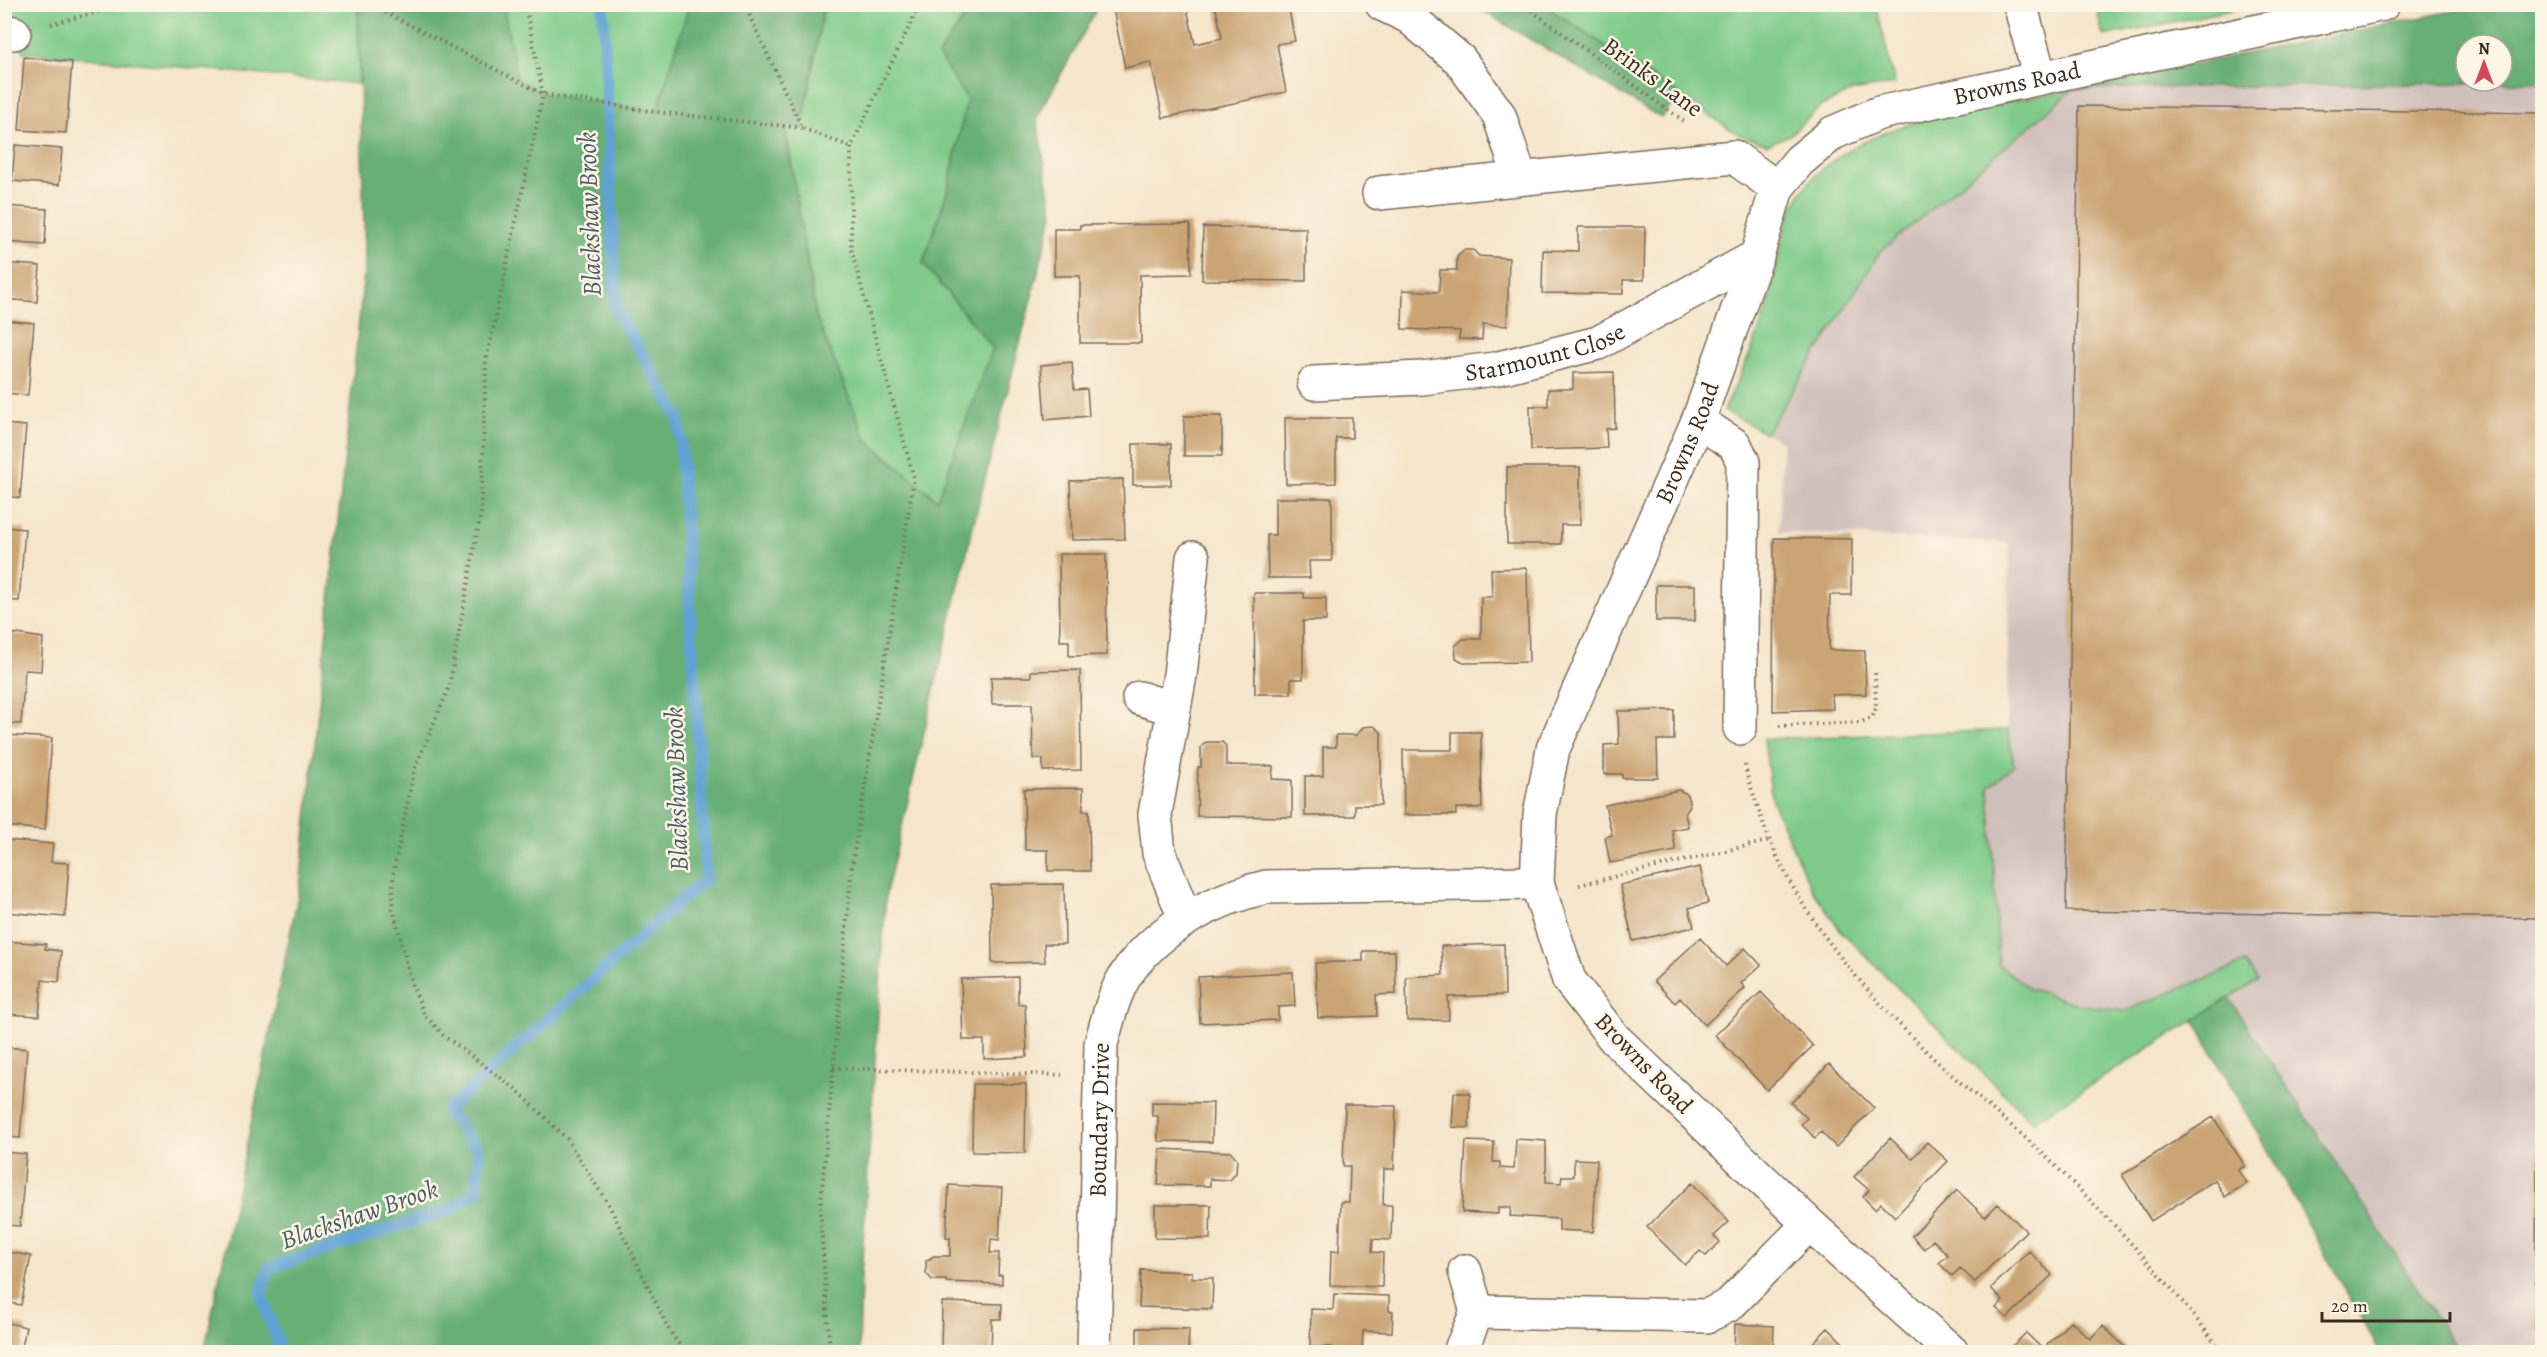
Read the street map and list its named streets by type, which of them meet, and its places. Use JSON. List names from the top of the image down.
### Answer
{
  "streets": {
    "street": ["Browns Road", "Starmount Close", "Boundary Drive"],
    "path": ["Brinks Lane"]
  },
  "crossings": [
    ["Browns Road", "Starmount Close"],
    ["Browns Road", "Boundary Drive"]
  ],
  "water": ["Blackshaw Brook"],
  "scale_bar": "20 m",
  "north": "top"
}
